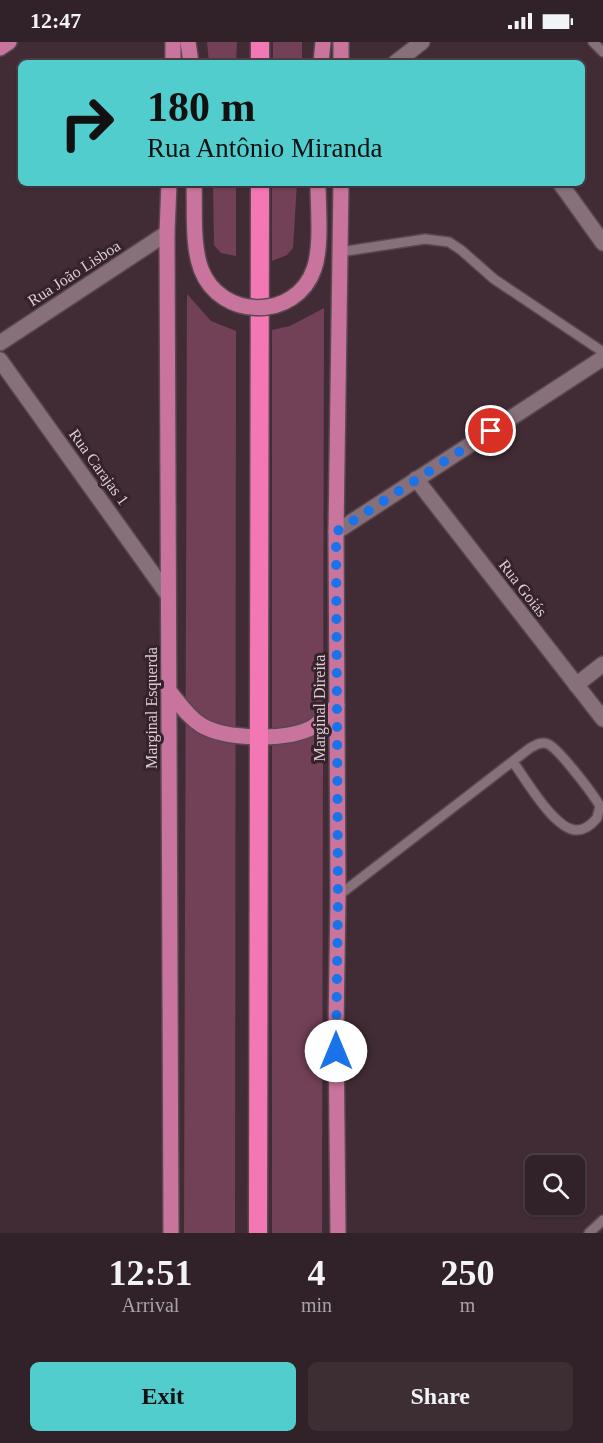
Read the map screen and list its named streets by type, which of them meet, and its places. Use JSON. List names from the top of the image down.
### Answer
{
  "streets": {
    "main road": ["Marginal Esquerda", "Marginal Direita"],
    "street": ["Rua João Lisboa", "Rua Carajas 1", "Rua Goiás"]
  },
  "crossings": [
    ["Rua João Lisboa", "Marginal Esquerda"],
    ["Rua Carajas 1", "Marginal Esquerda"]
  ],
  "page": {
    "status": "12:47",
    "turn": ["180 m", "Rua Antônio Miranda"],
    "eta": [
      "12:51",
      "Arrival",
      "4",
      "min",
      "250",
      "m"
    ],
    "buttons": ["Exit", "Share"]
  }
}
